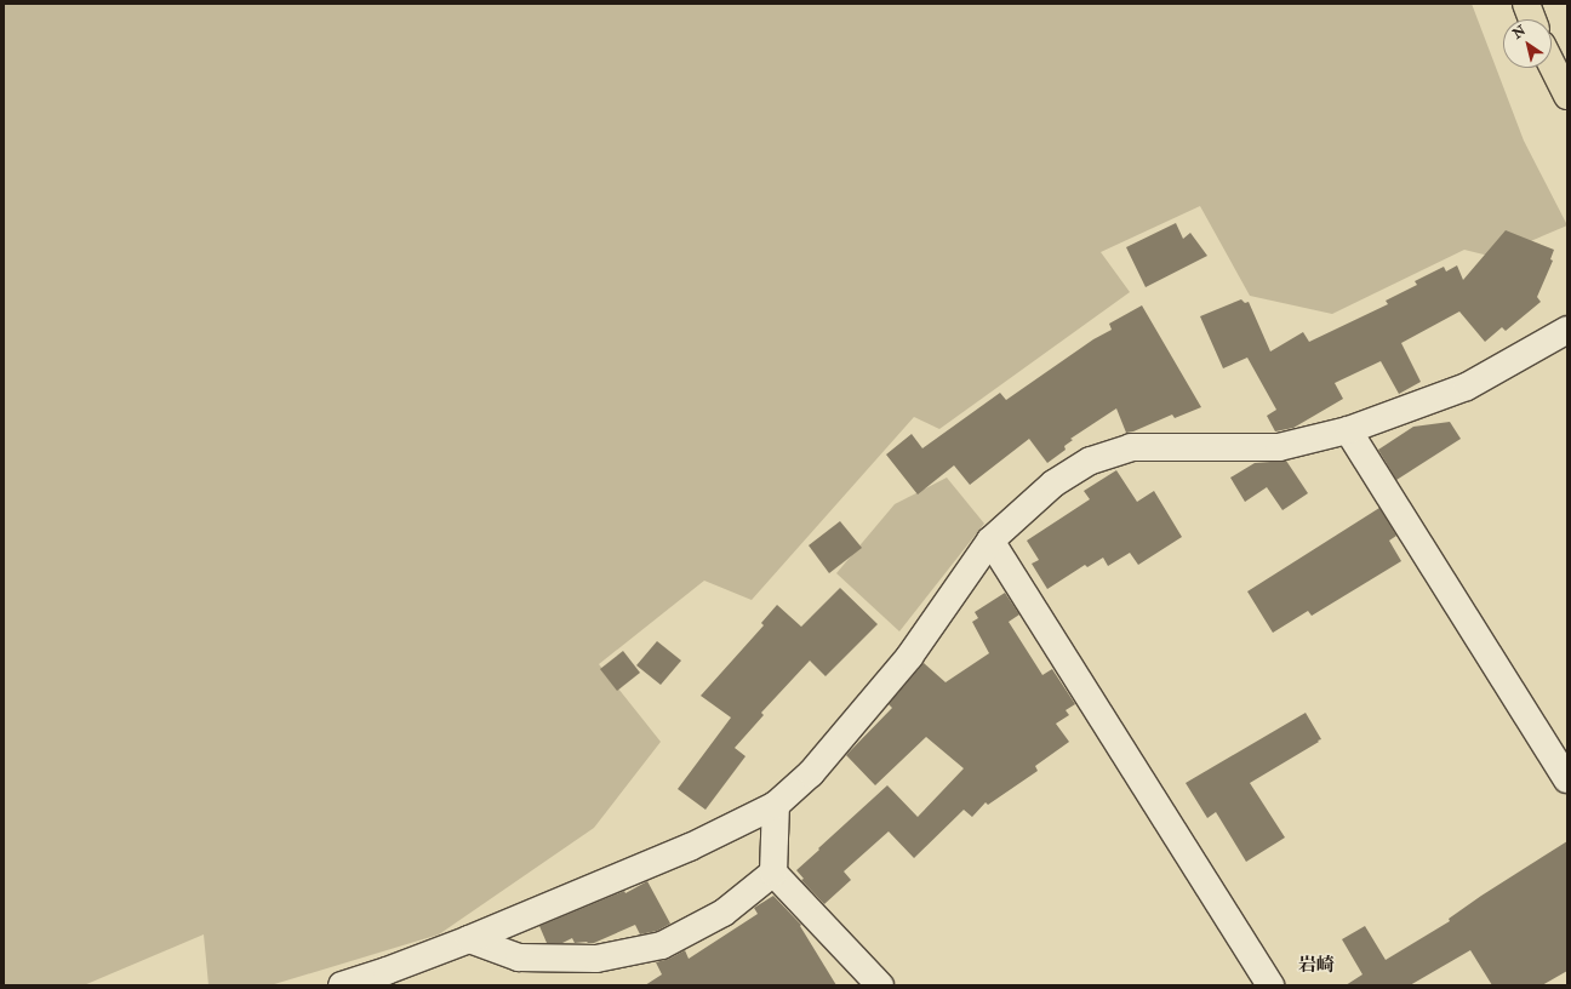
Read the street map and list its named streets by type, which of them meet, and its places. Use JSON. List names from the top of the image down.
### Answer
{
  "districts": ["岩崎"],
  "north": "top left"
}
